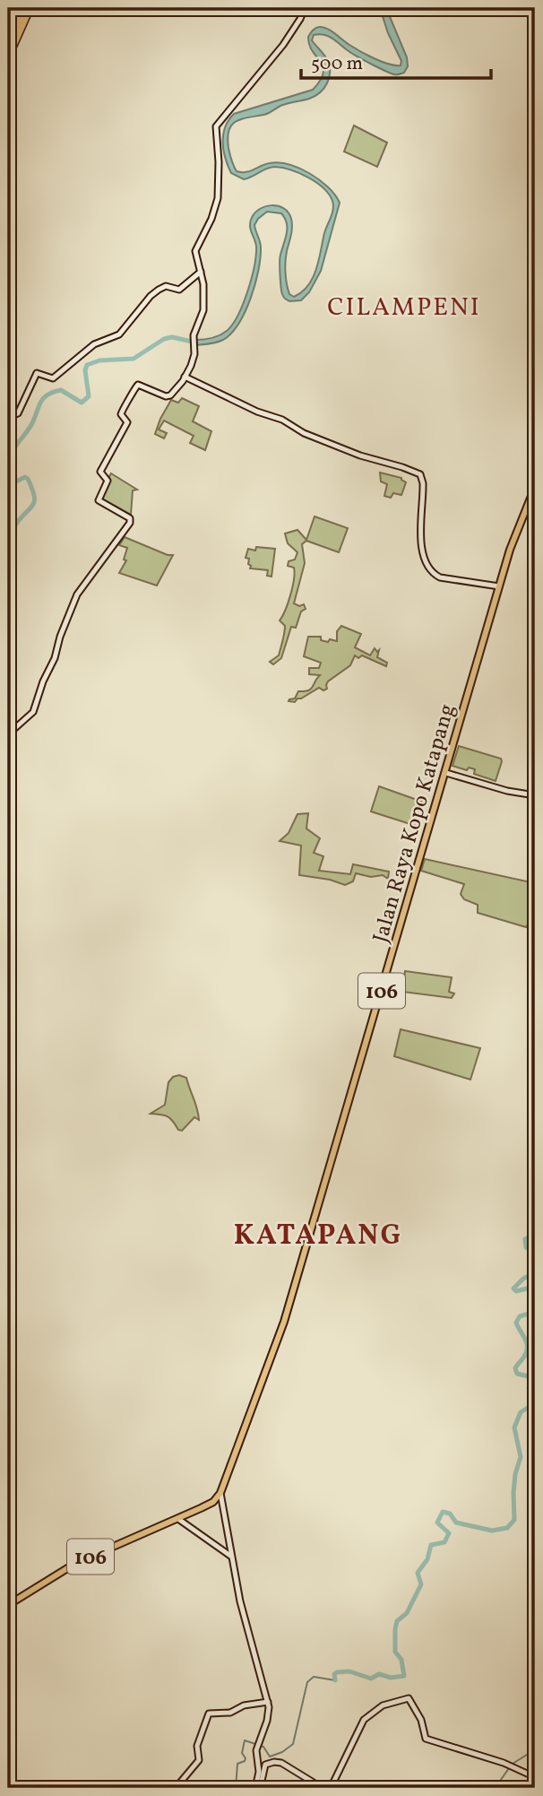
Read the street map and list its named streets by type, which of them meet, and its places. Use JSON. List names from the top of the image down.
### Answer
{
  "streets": {
    "main road": ["Jalan Raya Kopo Katapang", "106"]
  },
  "crossings": [
    ["Jalan Raya Kopo Katapang", "106"]
  ],
  "districts": ["CILAMPENI", "KATAPANG"],
  "scale_bar": "500 m"
}
